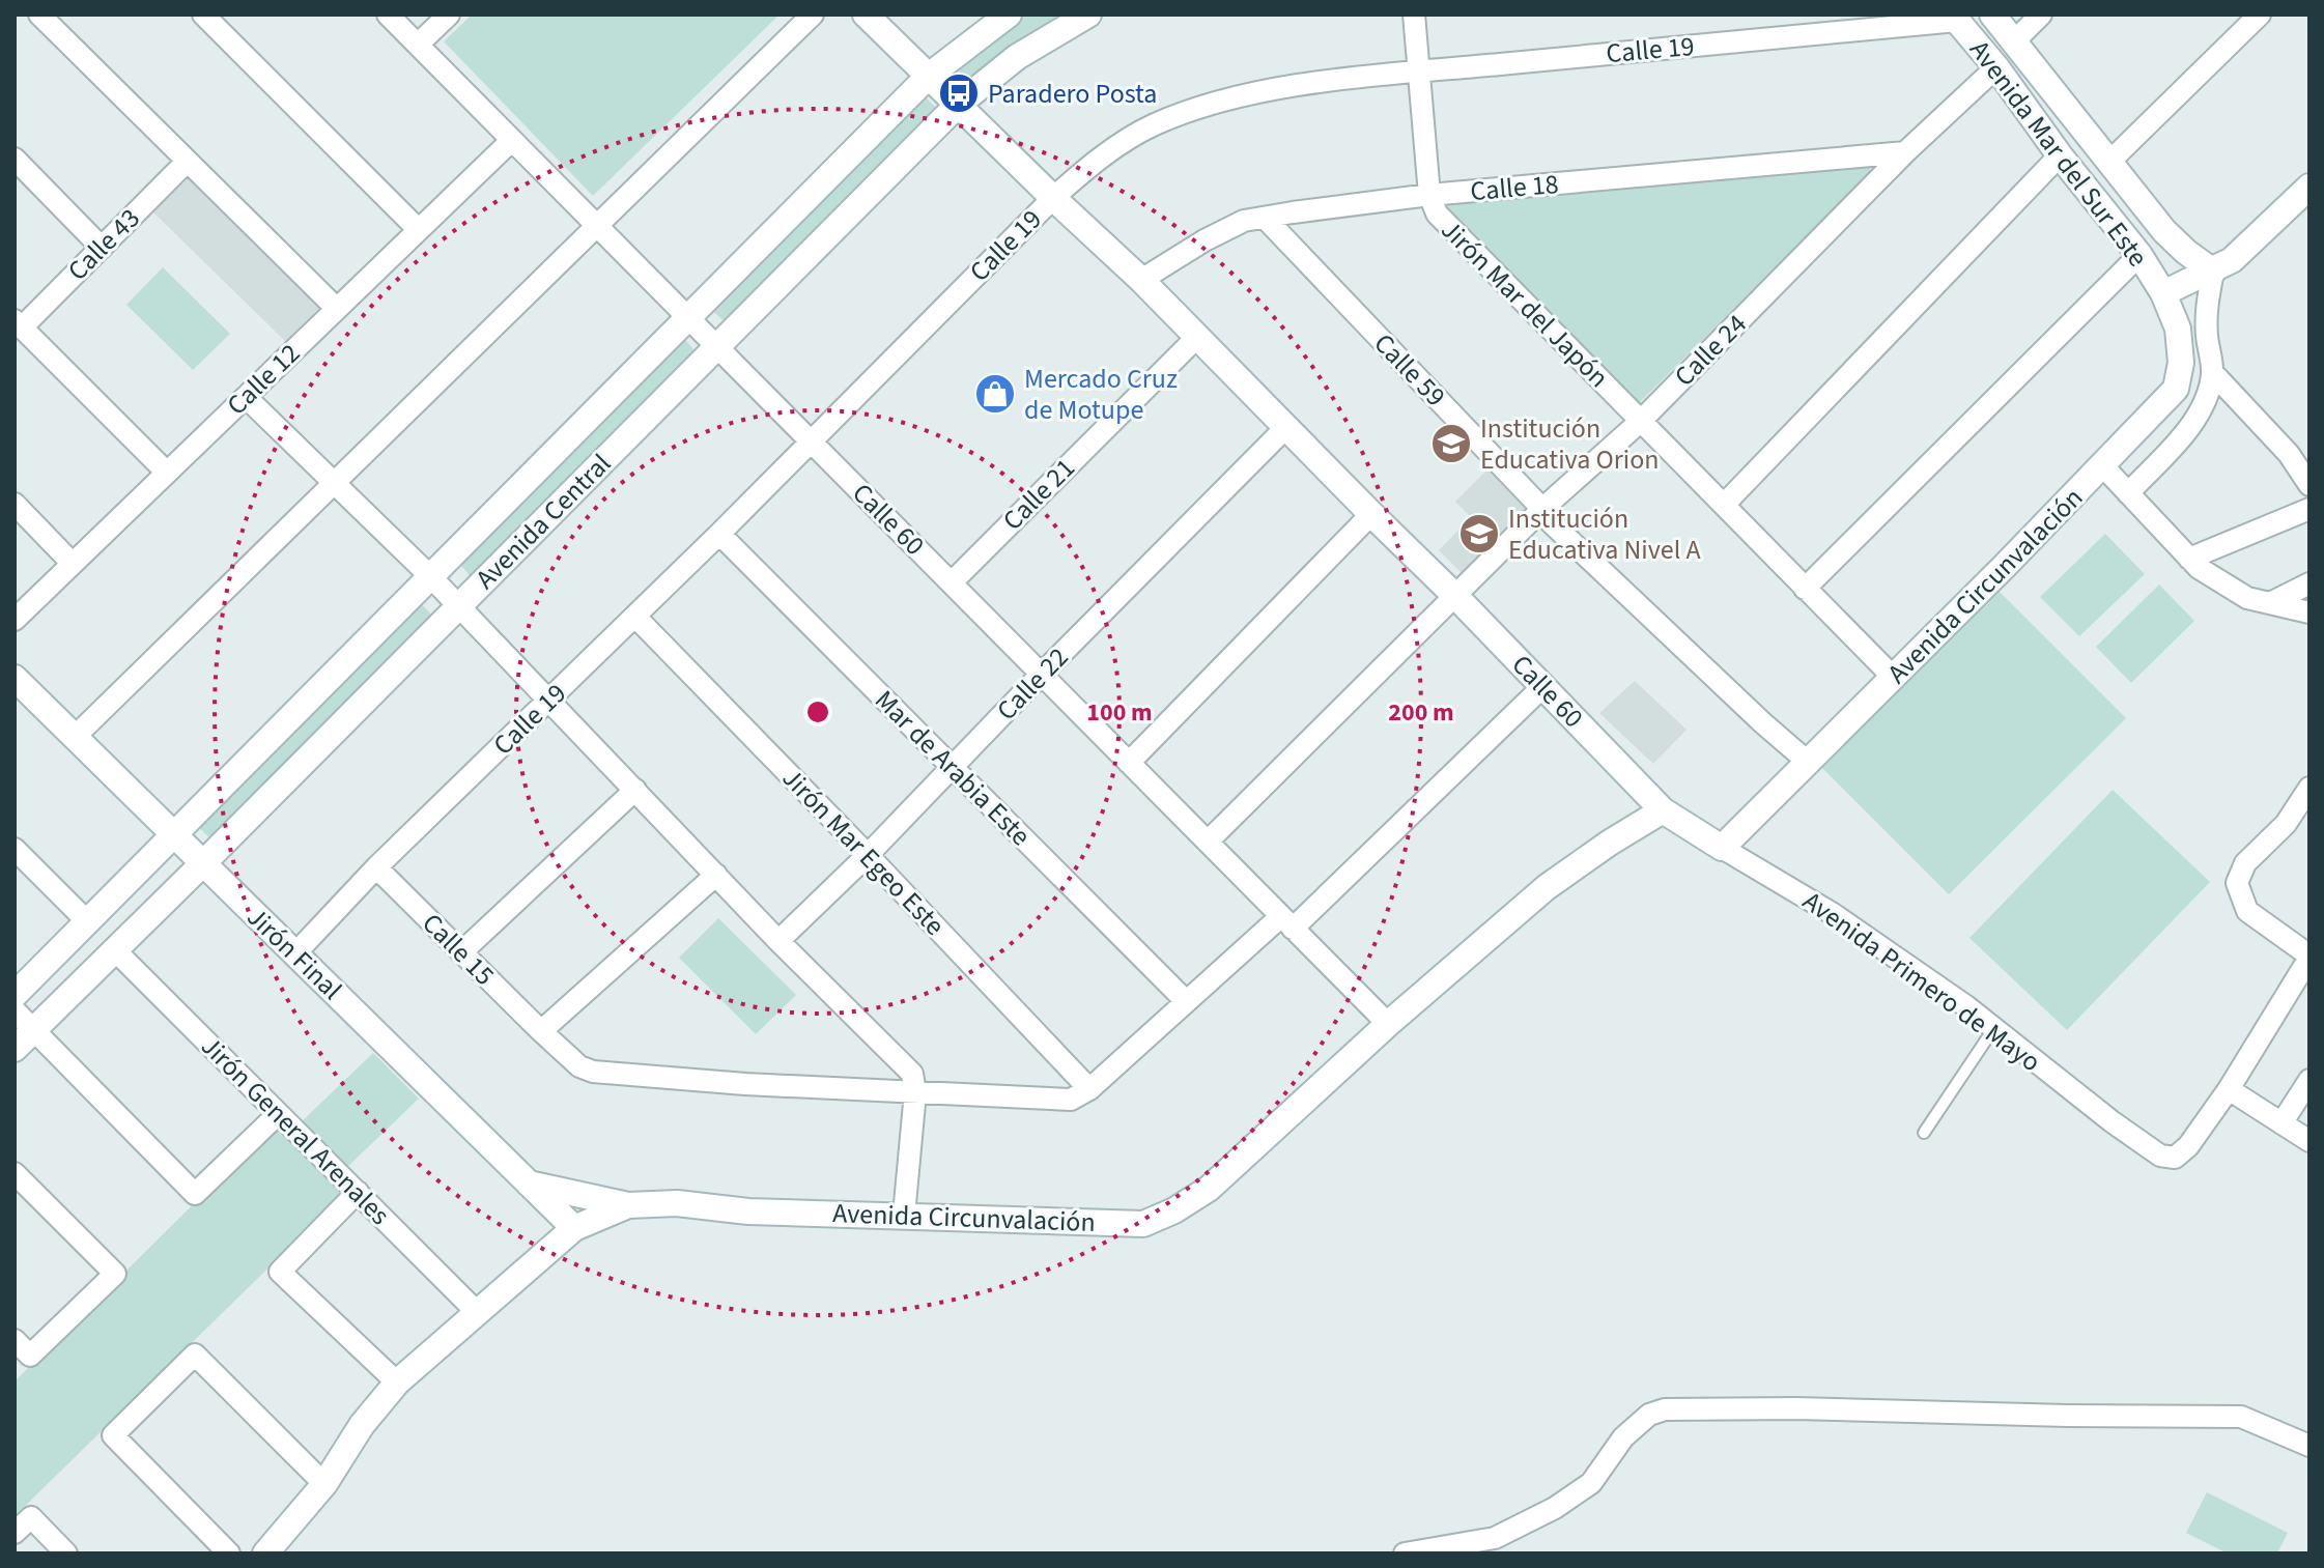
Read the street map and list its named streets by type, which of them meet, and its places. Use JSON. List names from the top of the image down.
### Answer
{
  "streets": {
    "street": [
      "Calle 19",
      "Avenida Mar del Sur Este",
      "Calle 18",
      "Calle 43",
      "Jirón Mar del Japón",
      "Calle 24",
      "Calle 59",
      "Calle 12",
      "Calle 21",
      "Calle 60",
      "Avenida Central",
      "Avenida Circunvalación",
      "Calle 22",
      "Mar de Arabia Este",
      "Jirón Mar Egeo Este",
      "Calle 15",
      "Jirón Final",
      "Avenida Primero de Mayo",
      "Jirón General Arenales"
    ]
  },
  "crossings": [
    ["Calle 19", "Avenida Mar del Sur Este"],
    ["Calle 19", "Jirón Mar del Japón"],
    ["Calle 19", "Calle 60"],
    ["Calle 19", "Mar de Arabia Este"],
    ["Calle 19", "Jirón Mar Egeo Este"],
    ["Calle 19", "Calle 15"],
    ["Calle 19", "Jirón Final"],
    ["Avenida Mar del Sur Este", "Calle 24"],
    ["Avenida Mar del Sur Este", "Avenida Circunvalación"],
    ["Calle 18", "Jirón Mar del Japón"],
    ["Calle 18", "Calle 24"],
    ["Calle 18", "Calle 59"],
    ["Calle 18", "Calle 60"],
    ["Jirón Mar del Japón", "Calle 24"],
    ["Jirón Mar del Japón", "Avenida Circunvalación"],
    ["Calle 24", "Calle 59"],
    ["Calle 24", "Calle 60"],
    ["Calle 59", "Avenida Circunvalación"],
    ["Calle 12", "Calle 60"],
    ["Calle 21", "Calle 60"],
    ["Calle 60", "Avenida Central"],
    ["Calle 60", "Avenida Circunvalación"],
    ["Calle 60", "Calle 22"],
    ["Calle 60", "Avenida Primero de Mayo"],
    ["Avenida Central", "Jirón Final"],
    ["Avenida Central", "Jirón General Arenales"],
    ["Avenida Circunvalación", "Jirón Final"],
    ["Avenida Circunvalación", "Avenida Primero de Mayo"],
    ["Avenida Circunvalación", "Jirón General Arenales"],
    ["Calle 22", "Mar de Arabia Este"],
    ["Calle 22", "Jirón Mar Egeo Este"],
    ["Jirón Mar Egeo Este", "Calle 15"]
  ],
  "places": {
    "bus stop": ["Paradero Posta"],
    "shop": ["Mercado Cruz de Motupe"],
    "school or university": ["Institución Educativa Orion", "Institución Educativa Nivel A"]
  },
  "rings": ["100 m", "200 m"]
}
